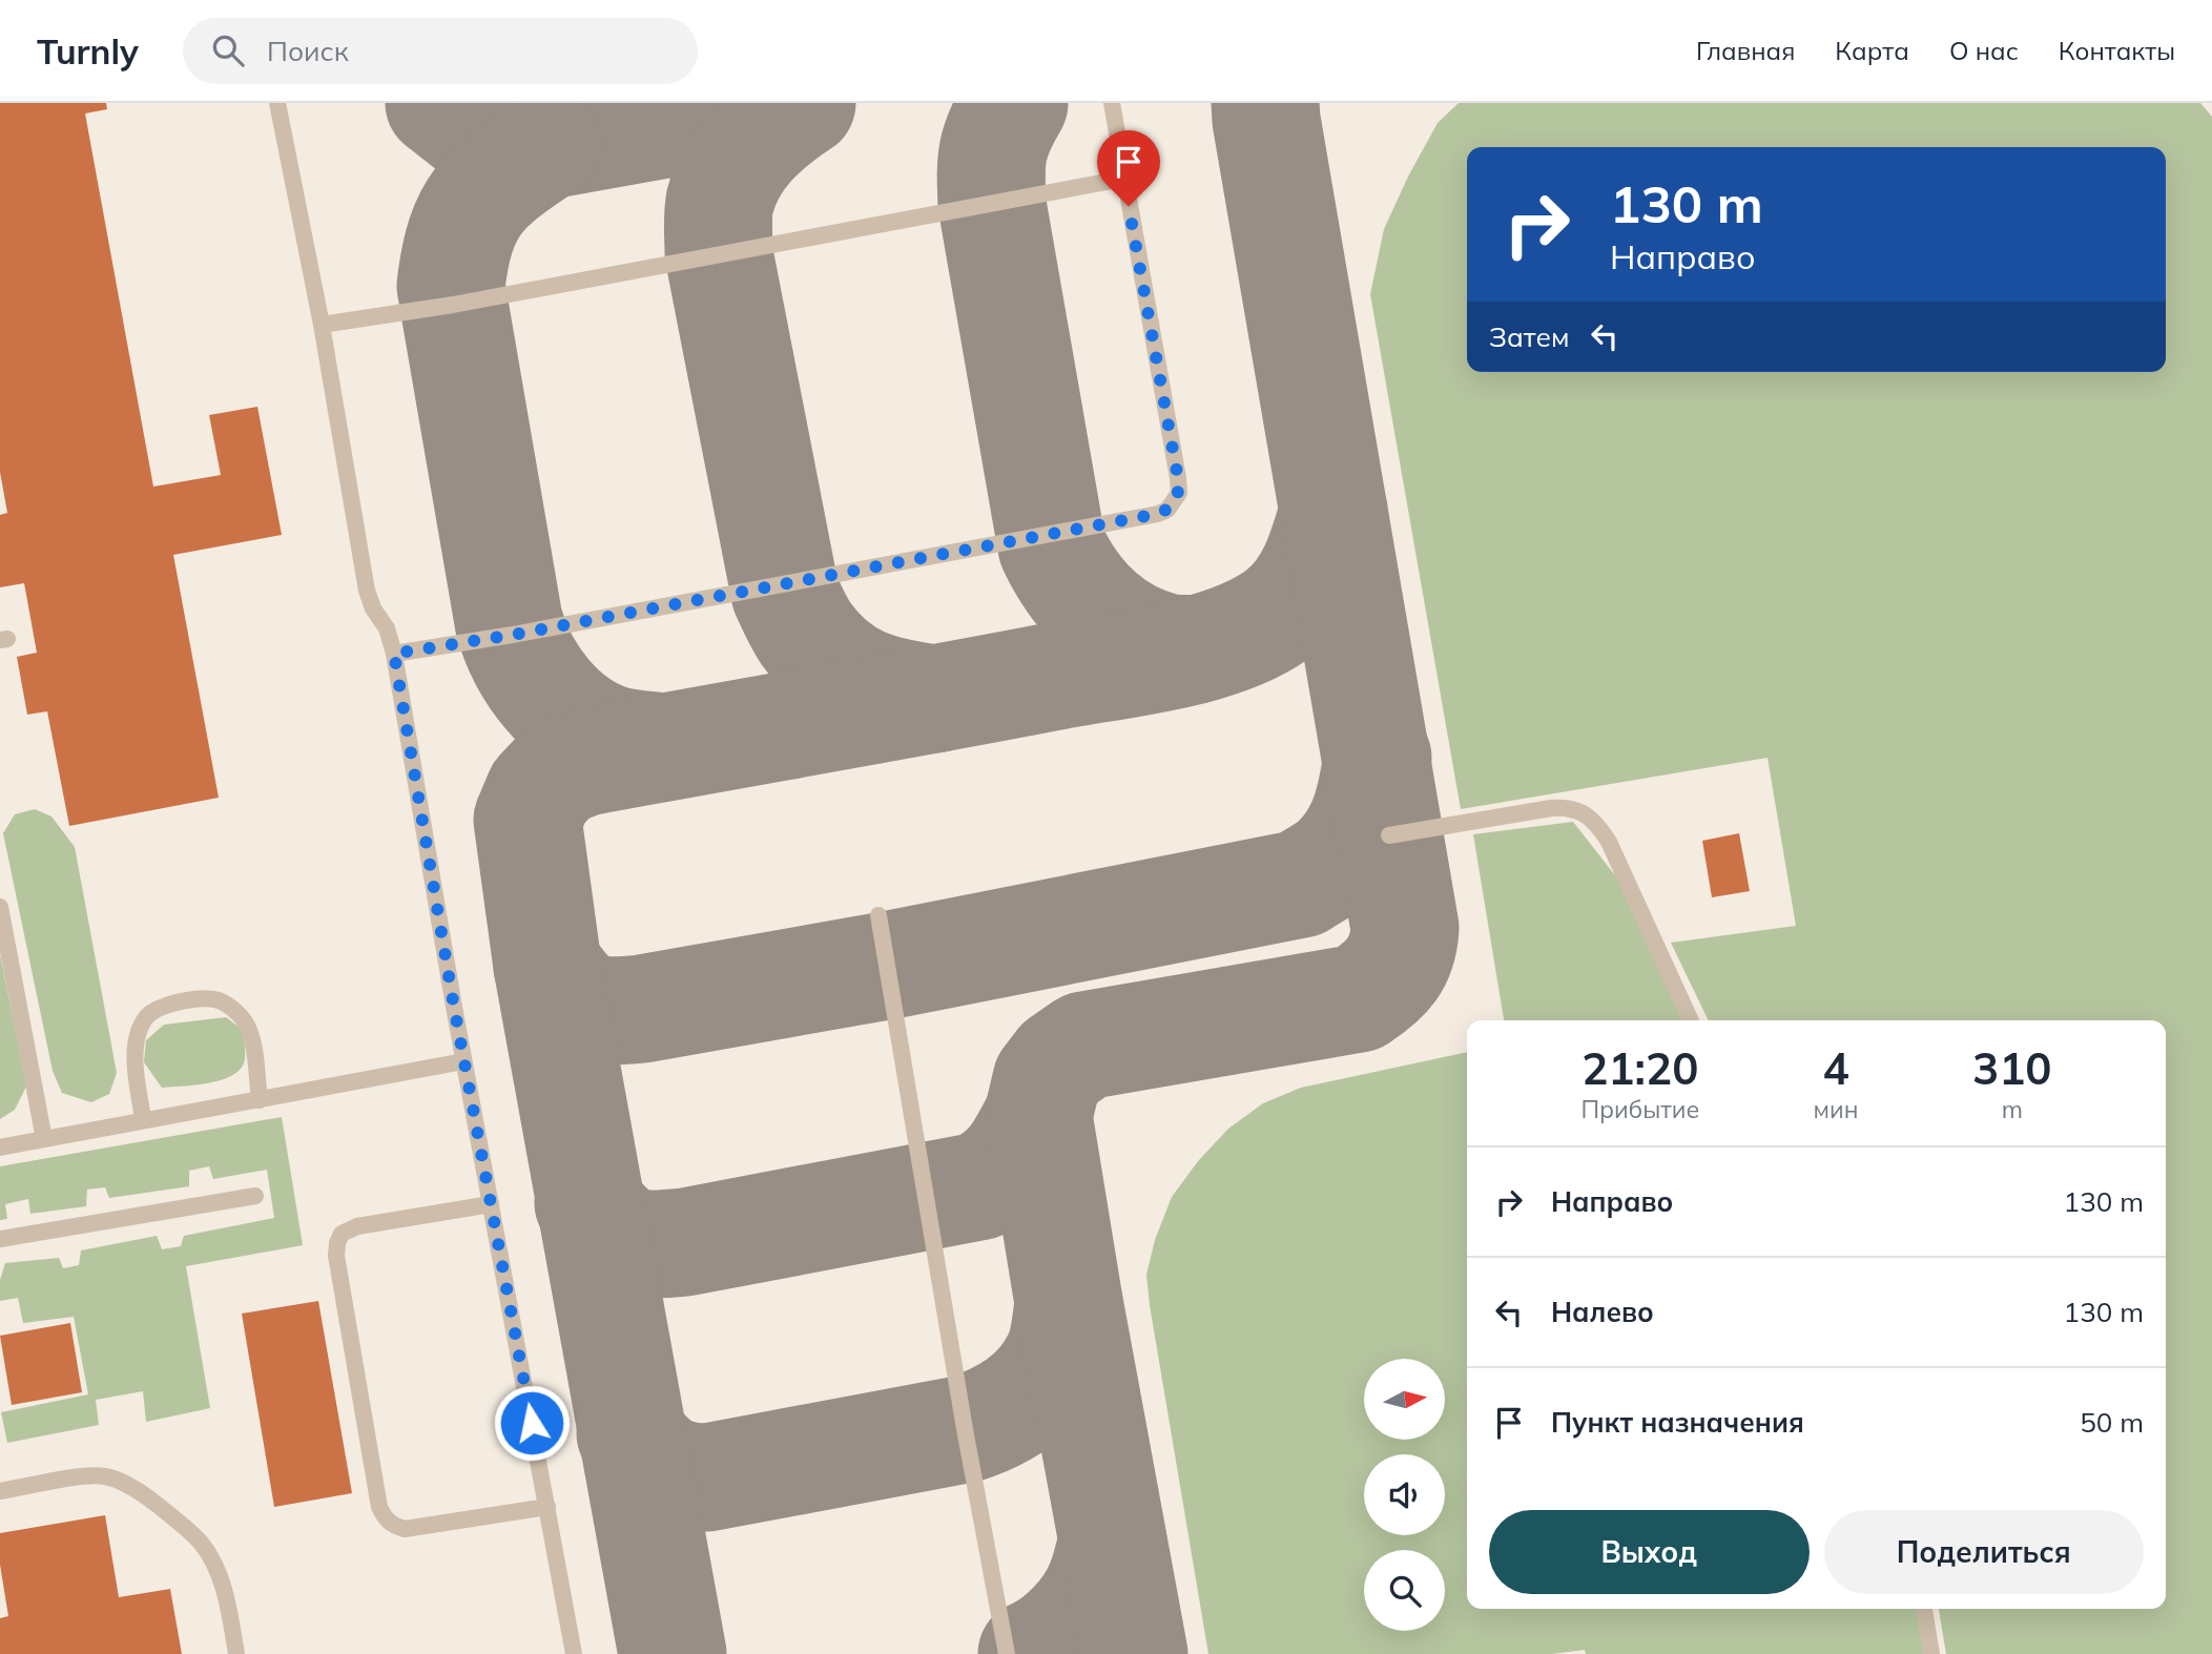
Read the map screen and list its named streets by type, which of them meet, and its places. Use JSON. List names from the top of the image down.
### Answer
{
  "north": "right",
  "page": {
    "header": "Turnly",
    "search": "Поиск",
    "nav": [
      "Главная",
      "Карта",
      "О нас",
      "Контакты"
    ],
    "turn": ["130 m", "Направо"],
    "then": "Затем",
    "eta": [
      "21:20",
      "Прибытие",
      "4",
      "мин",
      "310",
      "m"
    ],
    "list": [
      {
        "name": "Направо",
        "value": "130 m"
      },
      {
        "name": "Налево",
        "value": "130 m"
      },
      {
        "name": "Пункт назначения",
        "value": "50 m"
      }
    ],
    "buttons": ["Выход", "Поделиться"]
  }
}
